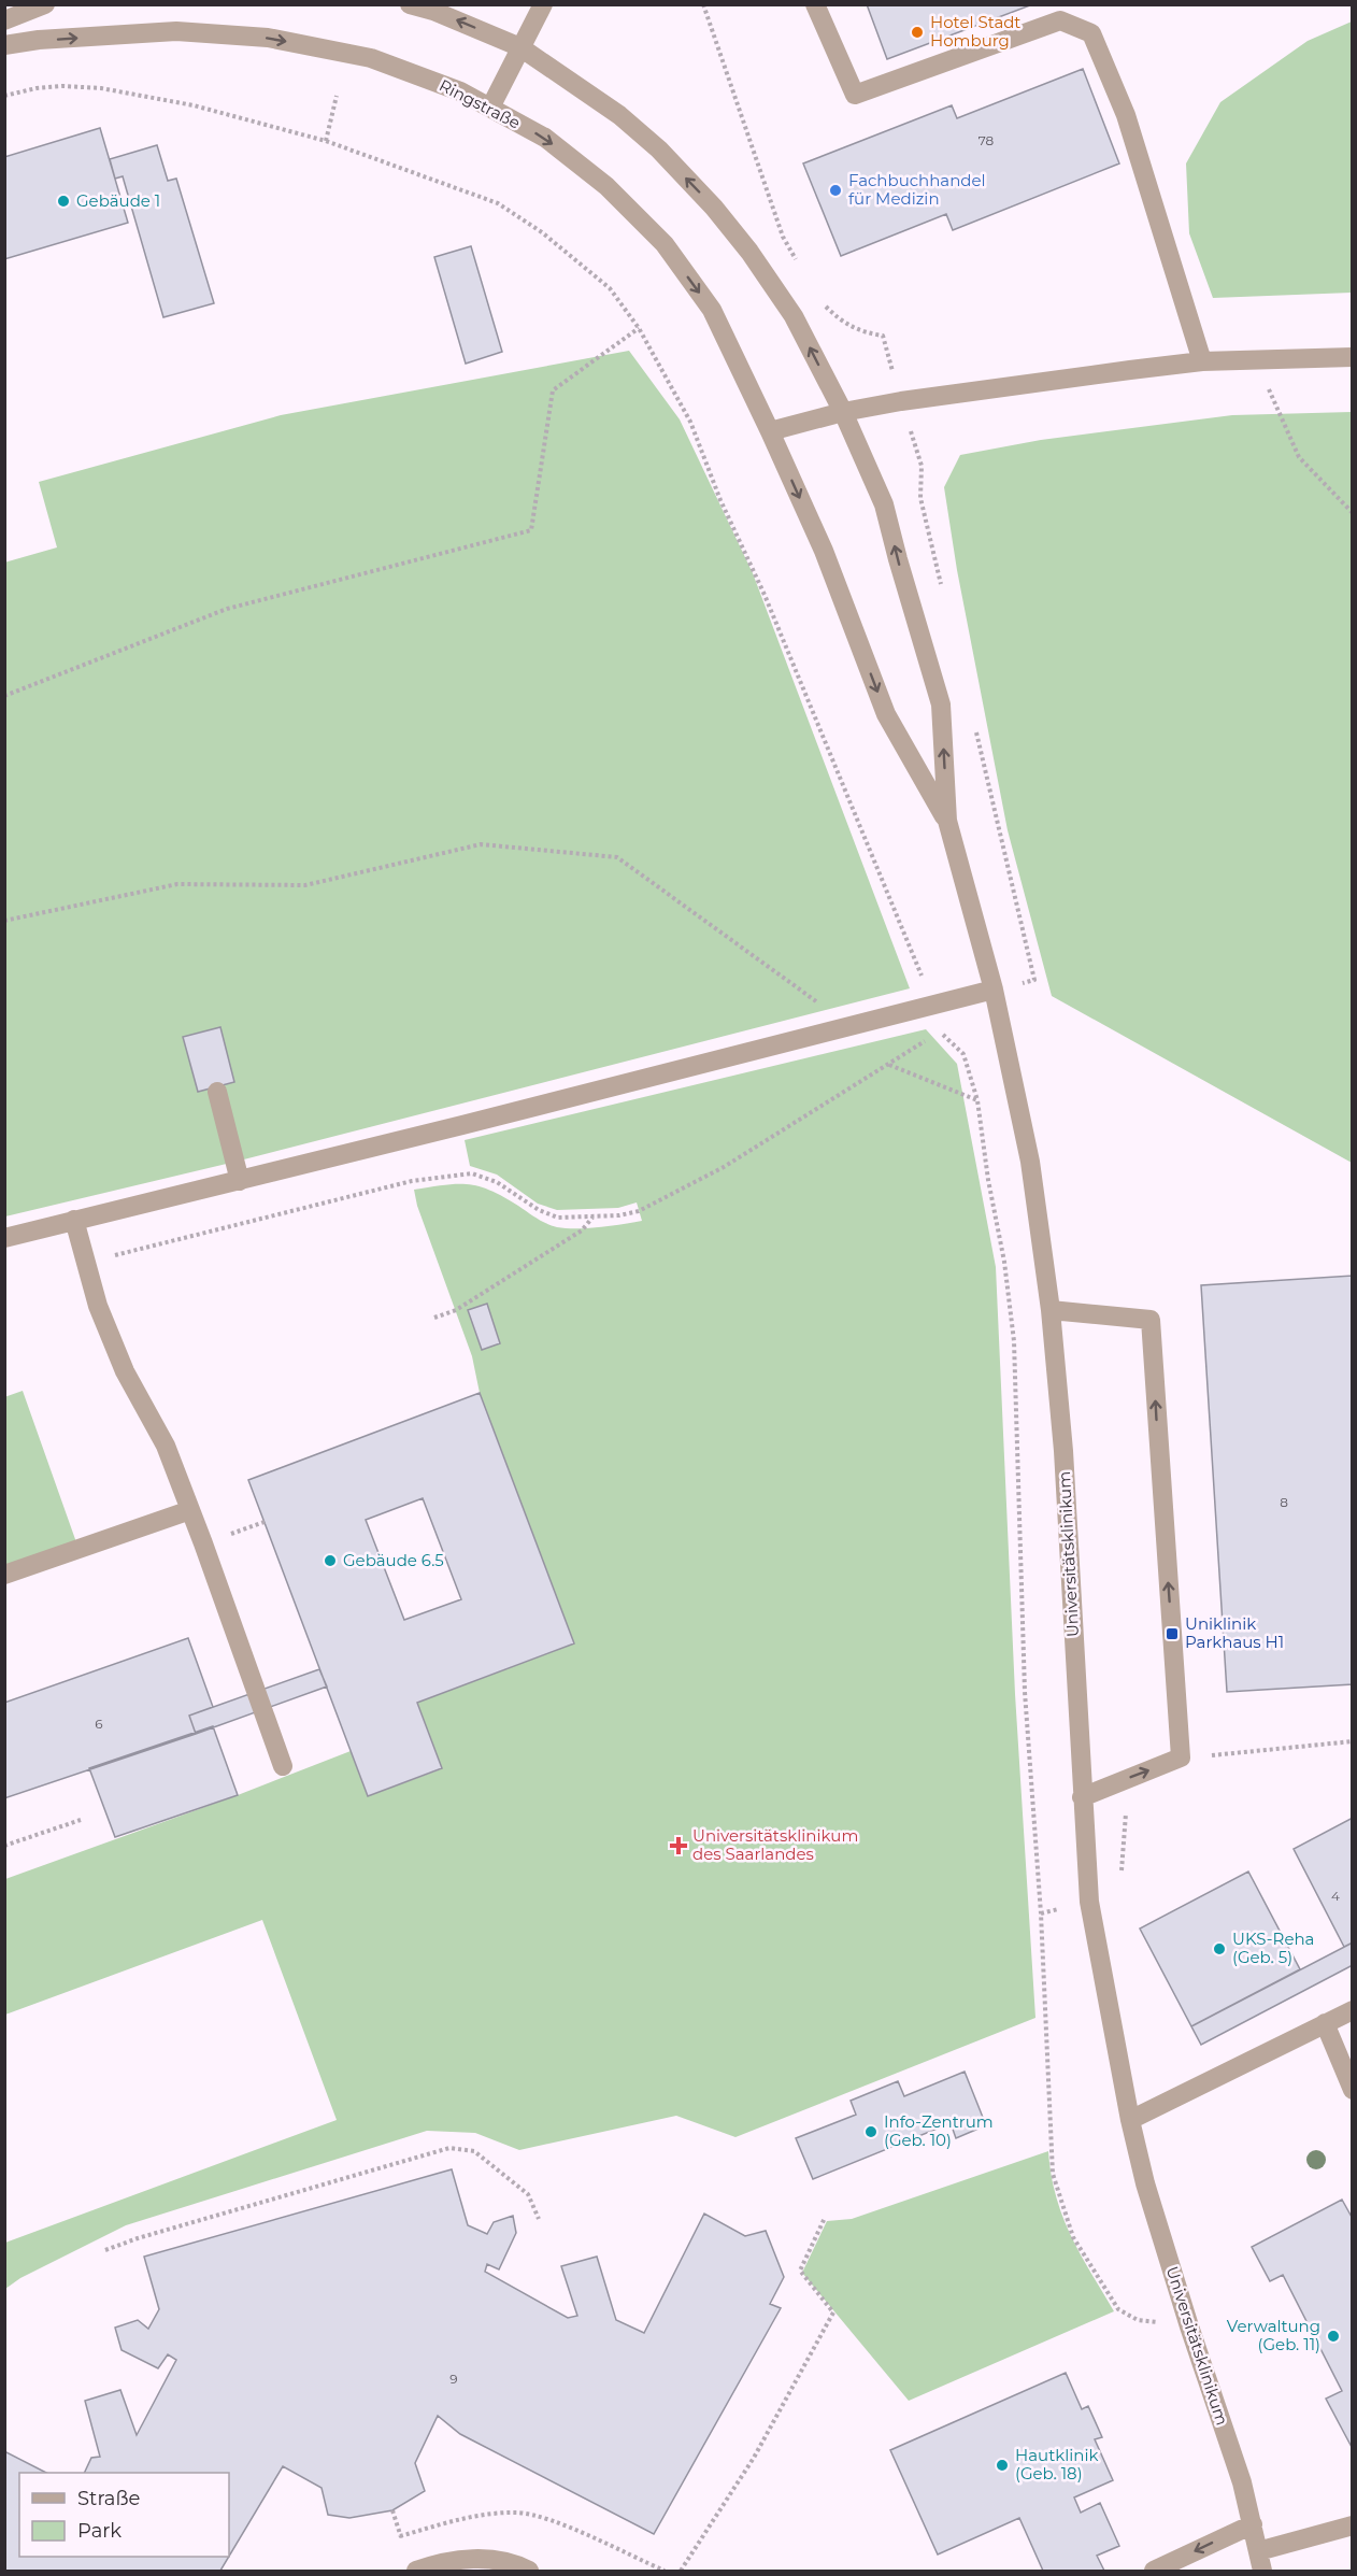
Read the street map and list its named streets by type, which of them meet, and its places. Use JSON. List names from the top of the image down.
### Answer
{
  "streets": {
    "street": ["Ringstraße", "Universitätsklinikum"]
  },
  "crossings": [
    ["Ringstraße", "Universitätsklinikum"]
  ],
  "places": {
    "other": [
      "Hotel Stadt Homburg",
      "Fachbuchhandel für Medizin",
      "Gebäude 1",
      "Gebäude 6.5",
      "UKS-Reha (Geb. 5)",
      "Info-Zentrum (Geb. 10)",
      "Verwaltung (Geb. 11)",
      "Hautklinik (Geb. 18)"
    ],
    "transit": ["Uniklinik Parkhaus H1"],
    "health": ["Universitätsklinikum des Saarlandes"]
  },
  "house_numbers": [
    "78",
    "8",
    "6",
    "4",
    "9"
  ],
  "legend": ["Straße", "Park"]
}
